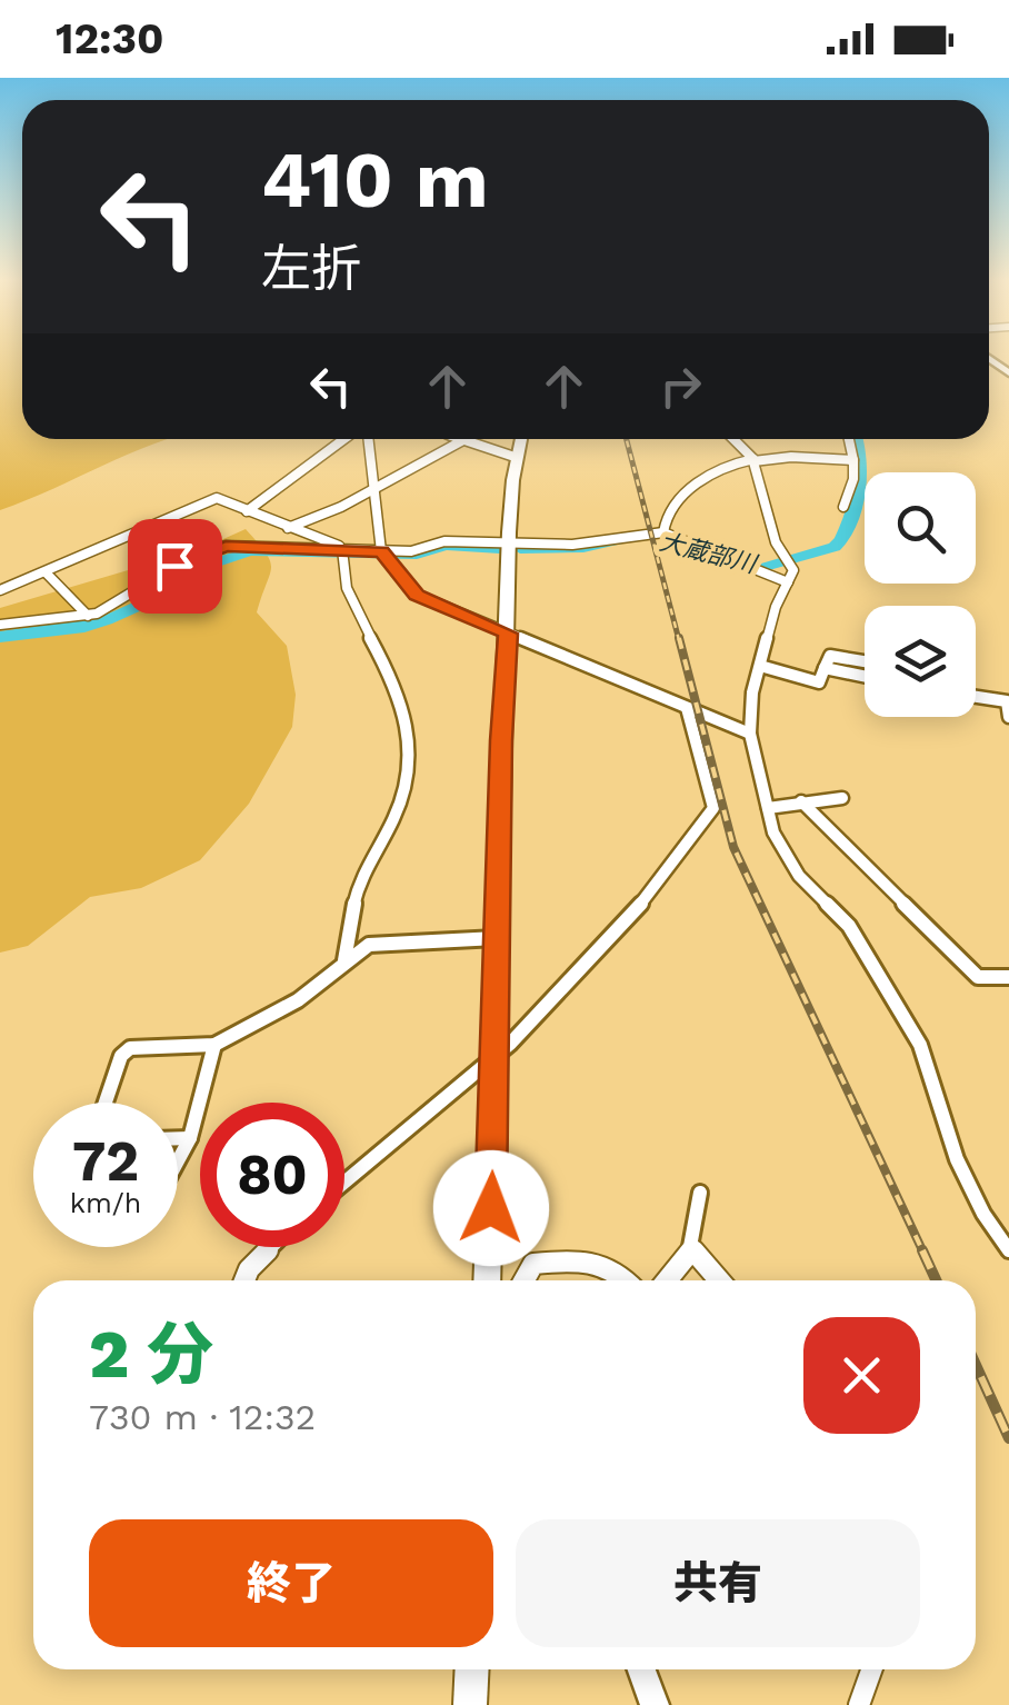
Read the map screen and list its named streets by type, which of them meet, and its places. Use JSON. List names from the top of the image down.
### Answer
{
  "water": ["大蔵部川"],
  "page": {
    "status": "12:30",
    "turn": ["410 m", "左折"],
    "speed": "72 km/h",
    "limit": "80",
    "heading": ["2 分", "730 m · 12:32"],
    "buttons": ["終了", "共有"]
  }
}
